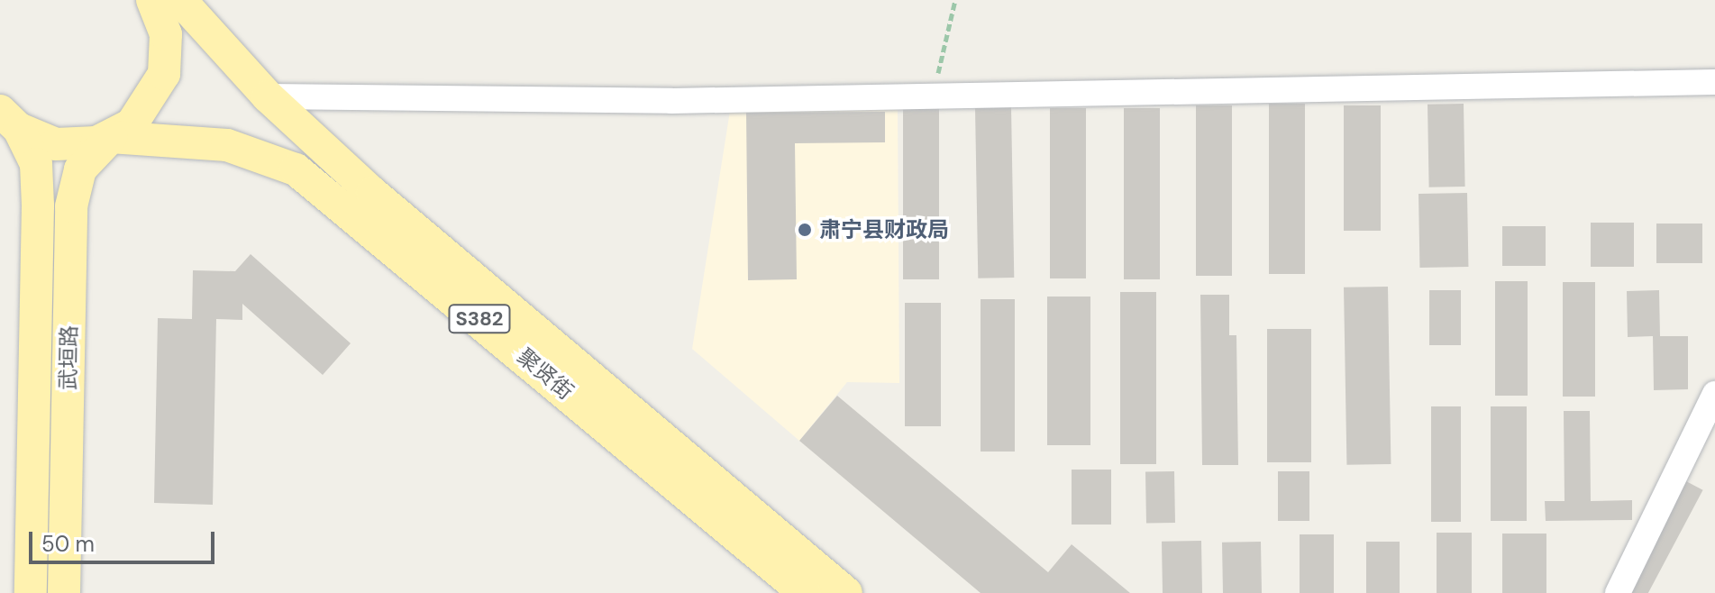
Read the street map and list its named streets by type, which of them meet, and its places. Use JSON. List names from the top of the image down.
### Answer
{
  "streets": {
    "main road": ["S382", "武垣路", "聚贤街"]
  },
  "crossings": [
    ["S382", "武垣路"],
    ["S382", "聚贤街"],
    ["武垣路", "聚贤街"]
  ],
  "places": ["肃宁县财政局"],
  "scale_bar": "50 m"
}
